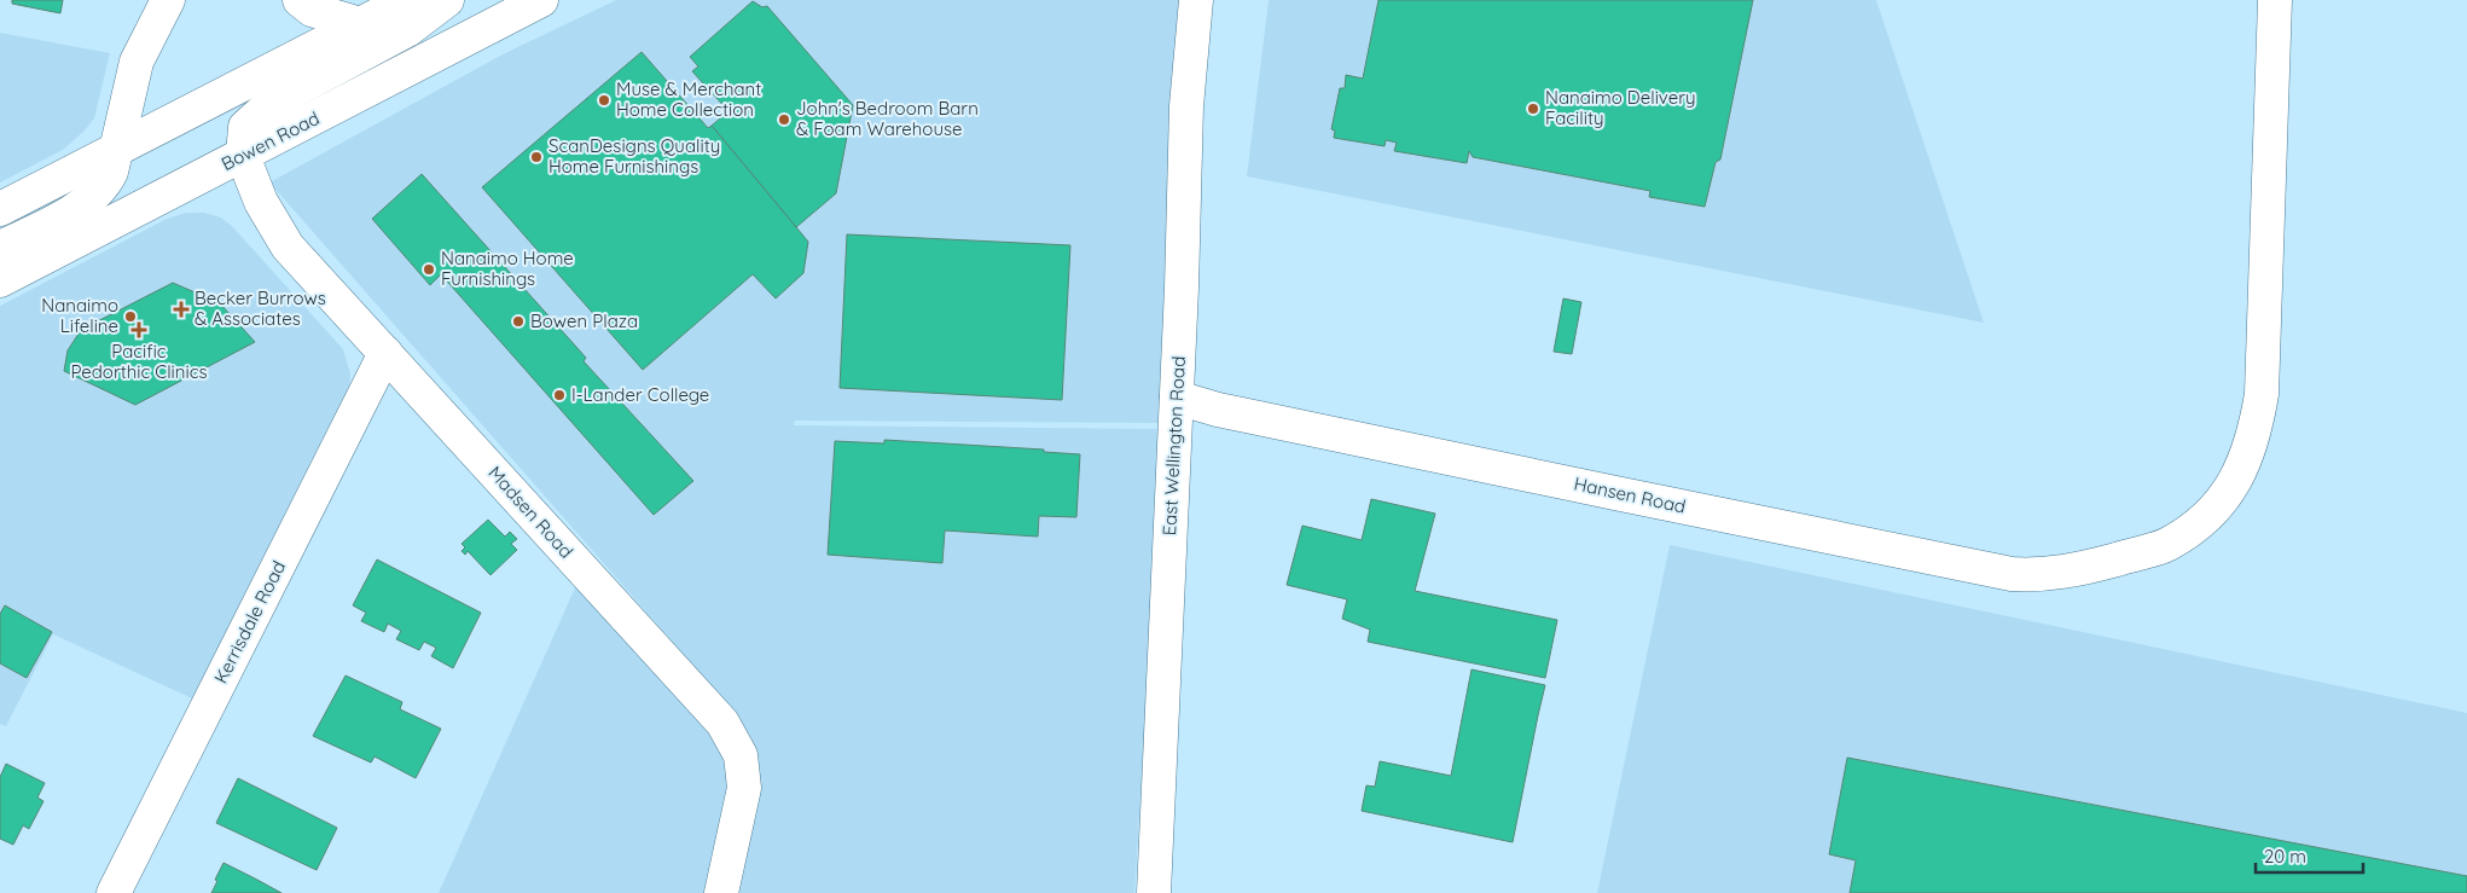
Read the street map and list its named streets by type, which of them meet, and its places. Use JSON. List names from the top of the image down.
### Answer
{
  "streets": {
    "street": [
      "Bowen Road",
      "East Wellington Road",
      "Hansen Road",
      "Madsen Road",
      "Kerrisdale Road"
    ]
  },
  "crossings": [
    ["Bowen Road", "Madsen Road"],
    ["East Wellington Road", "Hansen Road"],
    ["Madsen Road", "Kerrisdale Road"]
  ],
  "places": {
    "other": [
      "Muse & Merchant Home Collection",
      "Nanaimo Delivery Facility",
      "John's Bedroom Barn & Foam Warehouse",
      "ScanDesigns Quality Home Furnishings",
      "Nanaimo Home Furnishings",
      "Nanaimo Lifeline",
      "Bowen Plaza",
      "I-Lander College"
    ],
    "health": ["Becker Burrows & Associates", "Pacific Pedorthic Clinics"]
  },
  "scale_bar": "20 m"
}
